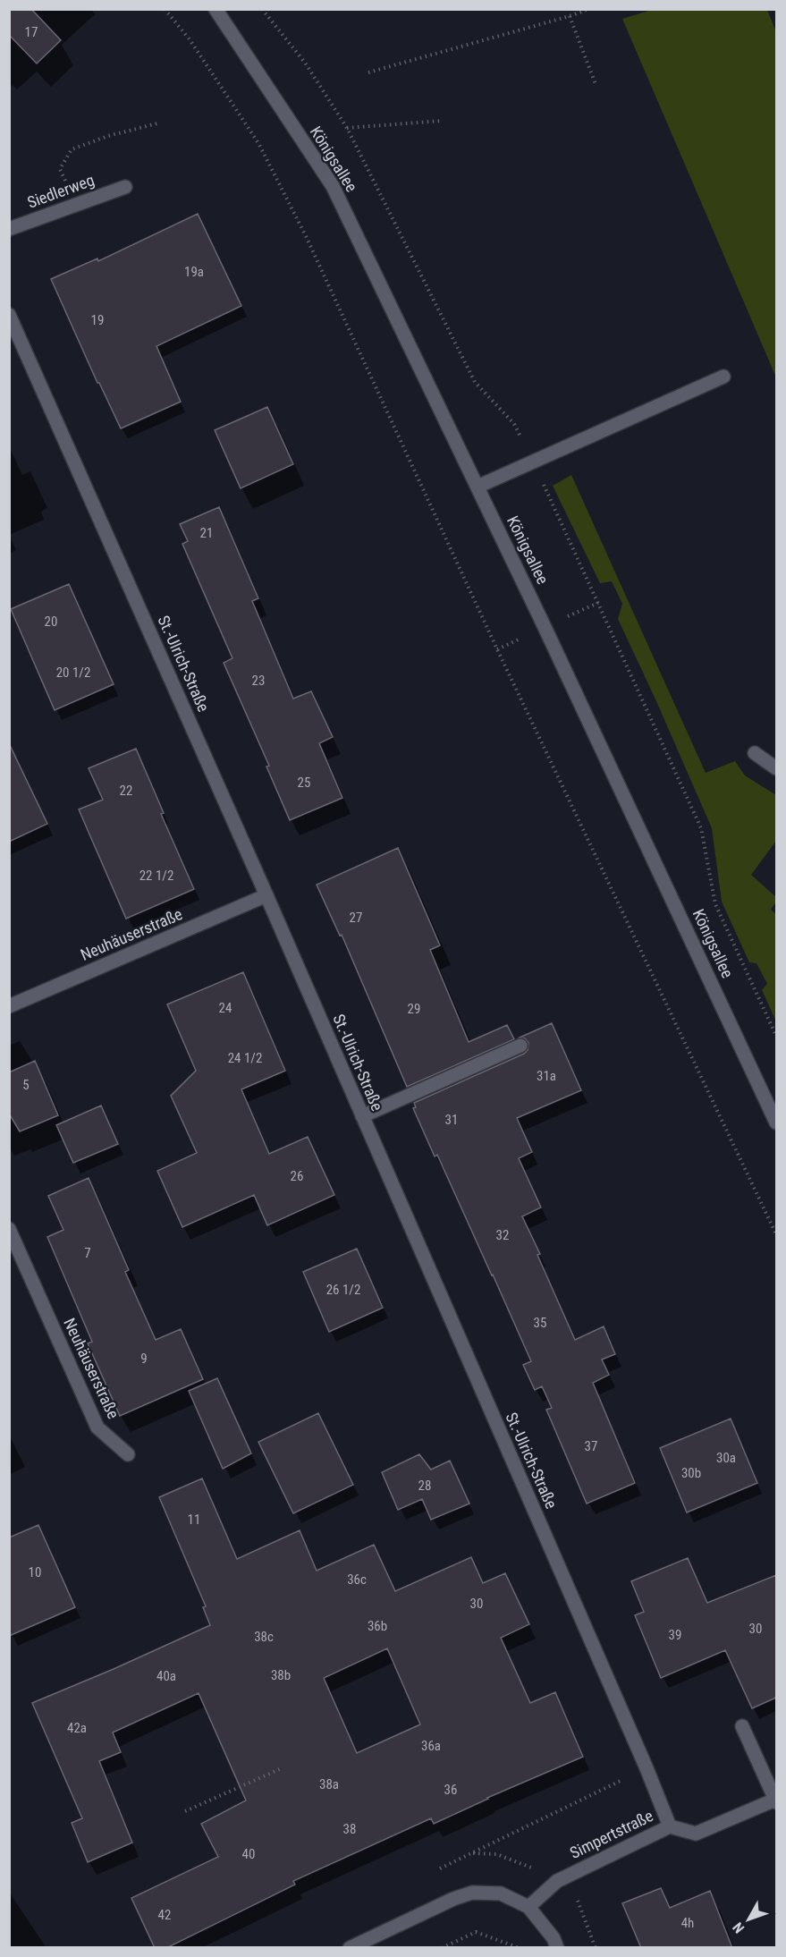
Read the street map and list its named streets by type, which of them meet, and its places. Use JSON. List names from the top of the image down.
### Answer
{
  "streets": {
    "street": [
      "Königsallee",
      "Siedlerweg",
      "St.-Ulrich-Straße",
      "Neuhäuserstraße",
      "Simpertstraße"
    ]
  },
  "crossings": [
    ["St.-Ulrich-Straße", "Neuhäuserstraße"],
    ["St.-Ulrich-Straße", "Simpertstraße"]
  ],
  "house_numbers": [
    "17",
    "19a",
    "19",
    "21",
    "20",
    "20 1/2",
    "23",
    "25",
    "22",
    "22 1/2",
    "27",
    "24",
    "29",
    "24 1/2",
    "31a",
    "5",
    "31",
    "26",
    "32",
    "7",
    "26 1/2",
    "35",
    "9",
    "37",
    "30a",
    "30b",
    "28",
    "11",
    "10",
    "36c",
    "30",
    "36b",
    "30",
    "39",
    "38c",
    "38b",
    "40a",
    "42a",
    "36a",
    "38a",
    "36",
    "38",
    "40",
    "42",
    "4h"
  ],
  "north": "bottom left"
}
